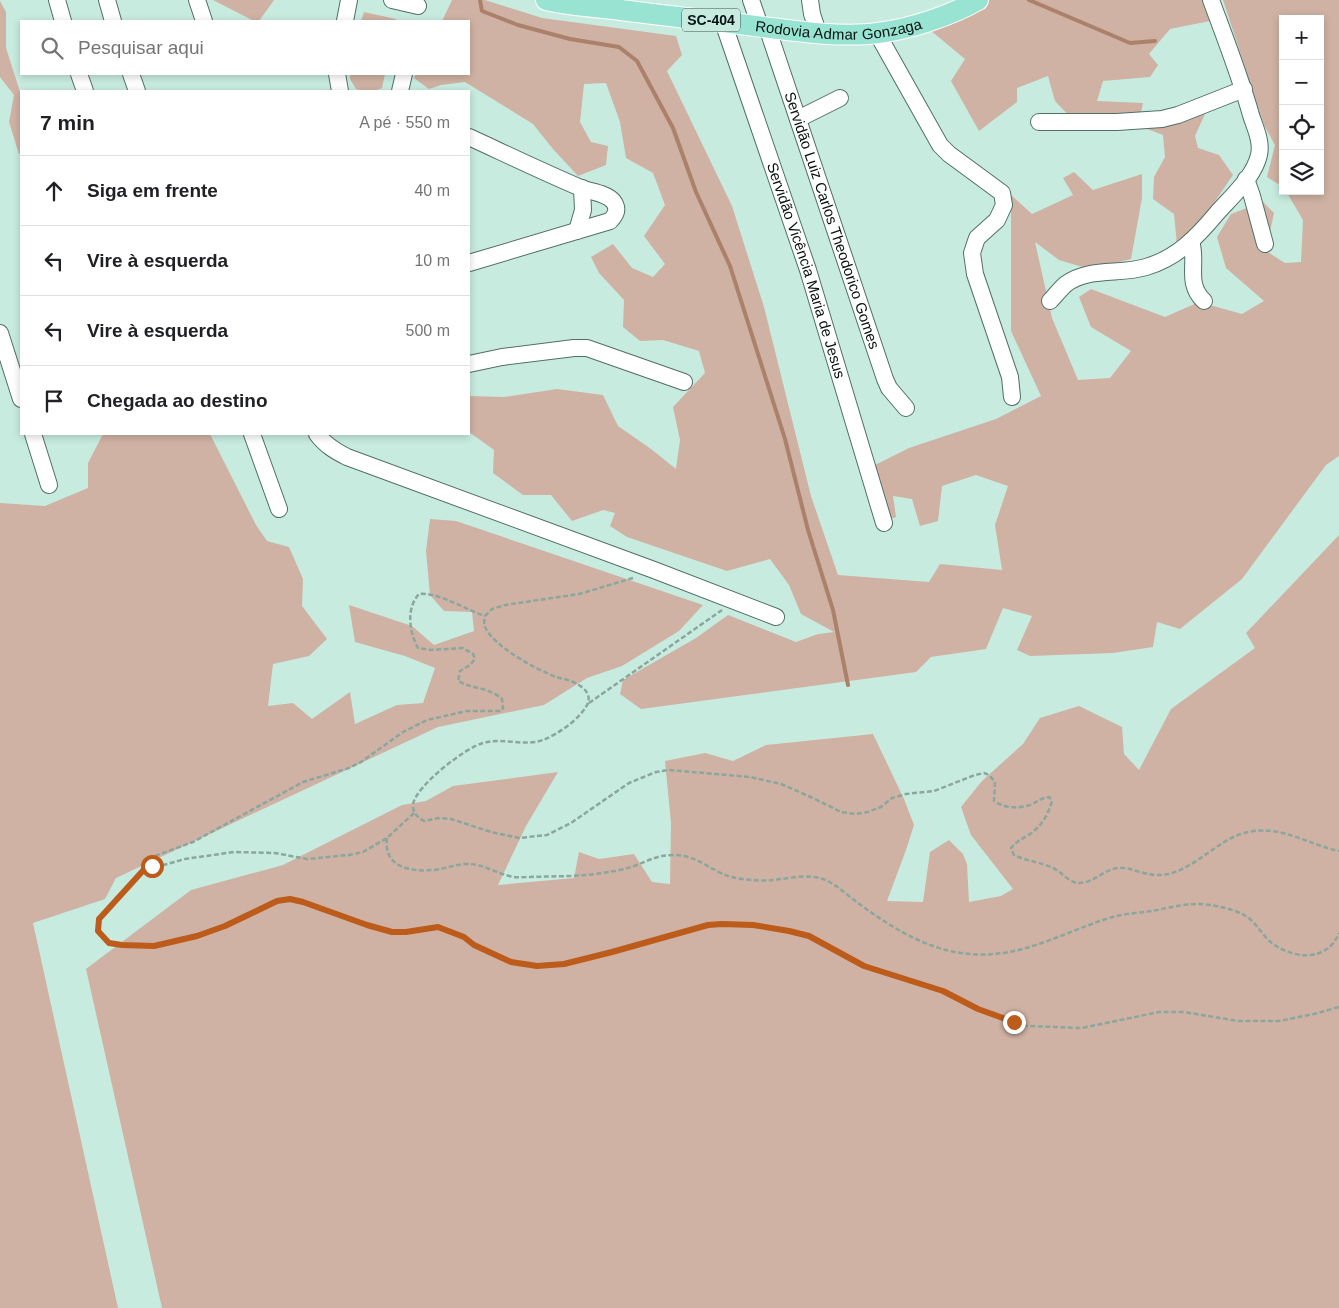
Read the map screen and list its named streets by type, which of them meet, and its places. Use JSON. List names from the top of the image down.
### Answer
{
  "streets": {
    "main road": ["SC-404", "Rodovia Admar Gonzaga"],
    "street": ["Servidão Luiz Carlos Theodorico Gomes", "Servidão Vicência Maria de Jesus"]
  },
  "crossings": [
    ["Rodovia Admar Gonzaga", "Servidão Luiz Carlos Theodorico Gomes"],
    ["Rodovia Admar Gonzaga", "Servidão Vicência Maria de Jesus"]
  ],
  "page": {
    "map_buttons": ["+", "−"],
    "search": "Pesquisar aqui",
    "heading": ["7 min", "A pé · 550 m"],
    "list": [
      ["Siga em frente", "40 m"],
      ["Vire à esquerda", "10 m"],
      ["Vire à esquerda", "500 m"],
      "Chegada ao destino"
    ]
  }
}
